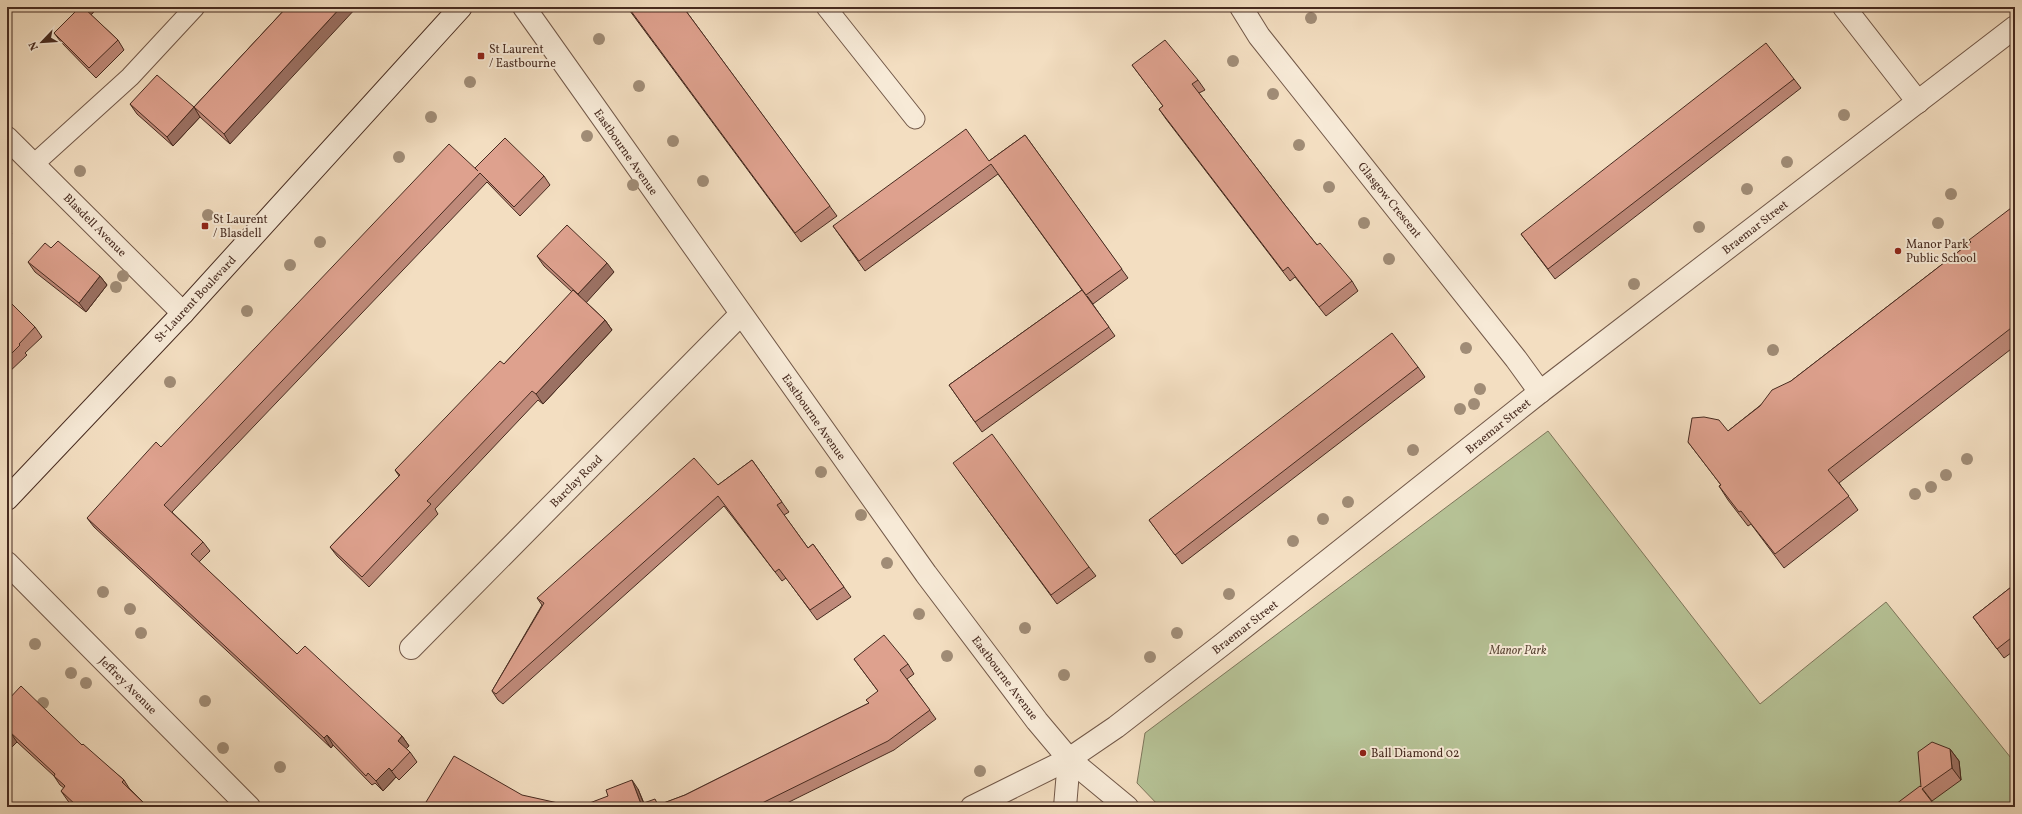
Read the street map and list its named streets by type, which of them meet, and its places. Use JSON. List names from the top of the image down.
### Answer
{
  "streets": {
    "street": [
      "Eastbourne Avenue",
      "Glasgow Crescent",
      "Blasdell Avenue",
      "Braemar Street",
      "St-Laurent Boulevard",
      "Barclay Road",
      "Jeffrey Avenue"
    ]
  },
  "crossings": [
    ["Eastbourne Avenue", "Braemar Street"],
    ["Eastbourne Avenue", "Barclay Road"],
    ["Glasgow Crescent", "Braemar Street"],
    ["Blasdell Avenue", "St-Laurent Boulevard"]
  ],
  "parks": ["Manor Park"],
  "places": {
    "transit": ["St Laurent / Eastbourne", "St Laurent / Blasdell"],
    "other": ["Manor Park Public School", "Ball Diamond 02"]
  },
  "north": "bottom left"
}
